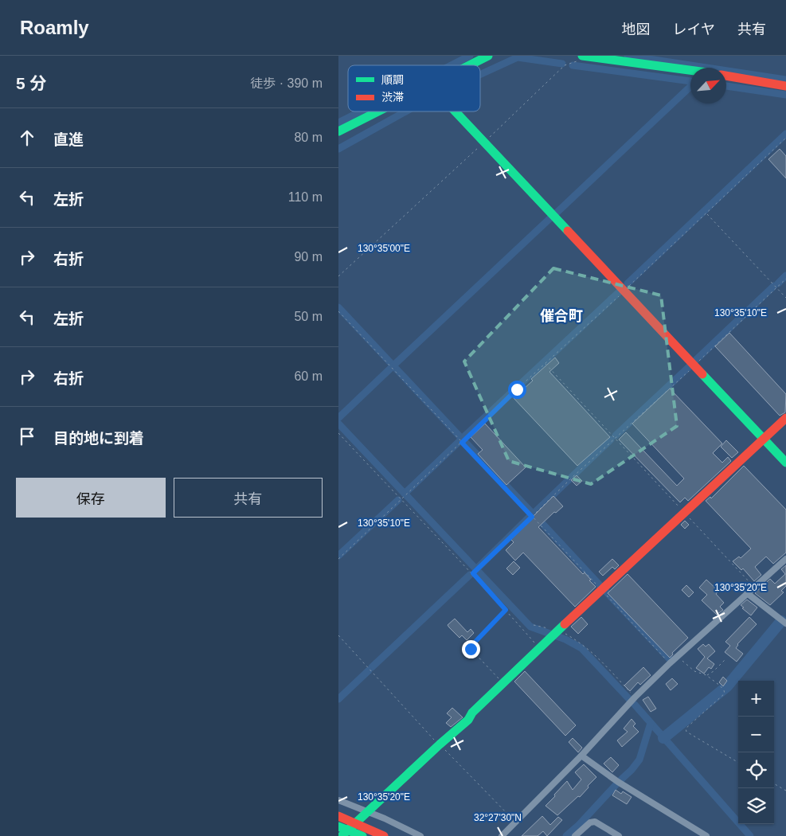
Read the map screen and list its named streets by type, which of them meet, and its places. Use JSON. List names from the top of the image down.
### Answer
{
  "districts": ["催合町"],
  "legend": ["順調", "渋滞"],
  "north": "top right",
  "page": {
    "header": "Roamly",
    "nav": ["地図", "レイヤ", "共有"],
    "heading": ["5 分", "徒歩 · 390 m"],
    "list": [
      ["直進", "80 m"],
      ["左折", "110 m"],
      ["右折", "90 m"],
      ["左折", "50 m"],
      ["右折", "60 m"],
      "目的地に到着"
    ],
    "buttons": ["保存", "共有"],
    "map_buttons": ["+", "−"]
  },
  "coordinates": [
    "130°35'00\"E",
    "130°35'10\"E",
    "130°35'20\"E",
    "32°27'30\"N"
  ]
}
